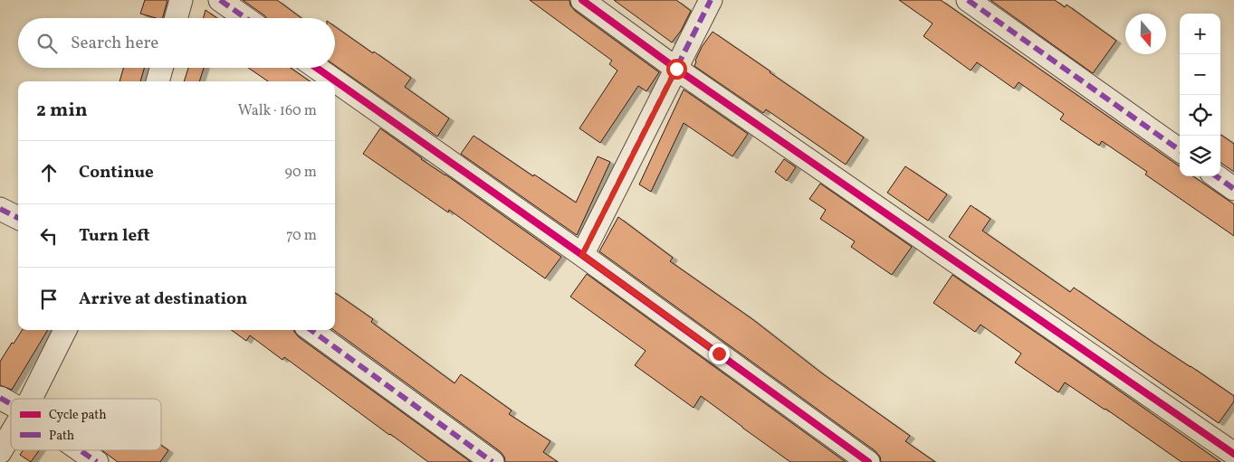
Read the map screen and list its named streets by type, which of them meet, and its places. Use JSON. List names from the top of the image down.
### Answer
{
  "legend": ["Cycle path", "Path"],
  "north": "bottom",
  "page": {
    "map_buttons": ["+", "−"],
    "search": "Search here",
    "heading": ["2 min", "Walk · 160 m"],
    "list": [
      ["Continue", "90 m"],
      ["Turn left", "70 m"],
      "Arrive at destination"
    ]
  }
}
